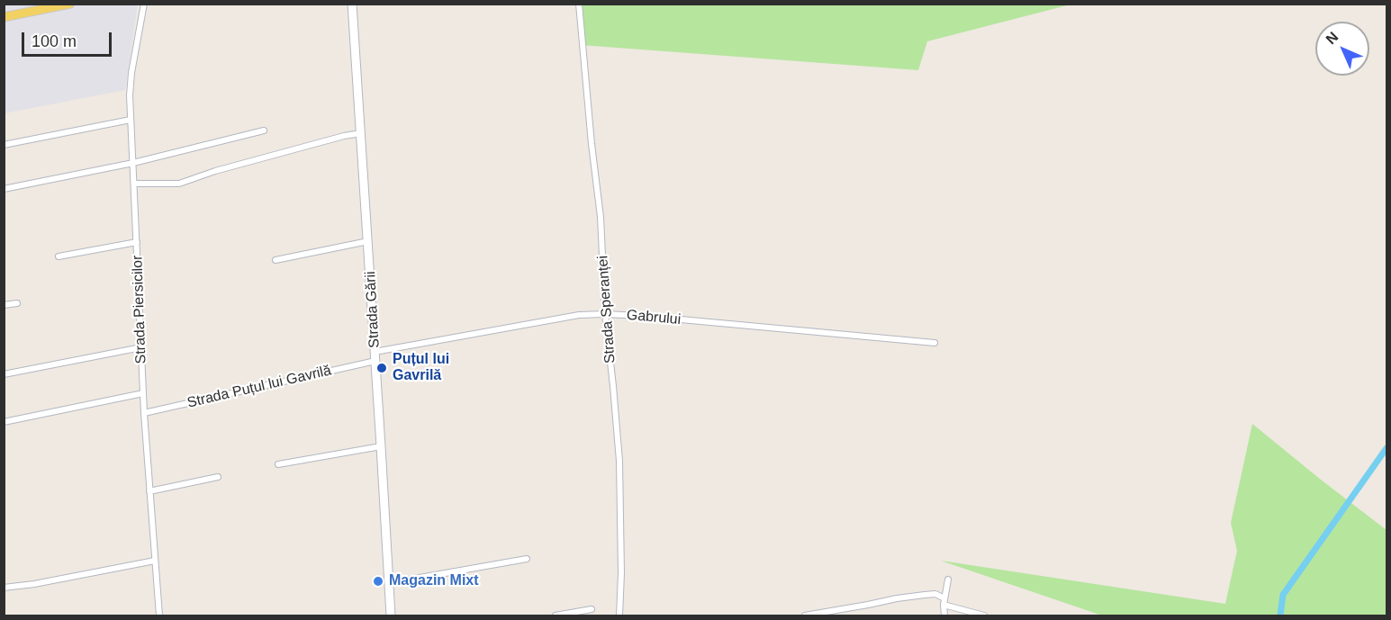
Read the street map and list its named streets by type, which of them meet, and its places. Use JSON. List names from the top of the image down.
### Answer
{
  "streets": {
    "main road": ["Strada Gării"],
    "street": [
      "Strada Piersicilor",
      "Strada Speranței",
      "Gabrului",
      "Strada Puțul lui Gavrilă"
    ]
  },
  "crossings": [
    ["Strada Piersicilor", "Strada Puțul lui Gavrilă"],
    ["Strada Gării", "Gabrului"],
    ["Strada Gării", "Strada Puțul lui Gavrilă"],
    ["Strada Speranței", "Gabrului"]
  ],
  "places": ["Puțul lui Gavrilă", "Magazin Mixt"],
  "scale_bar": "100 m",
  "north": "top left"
}
